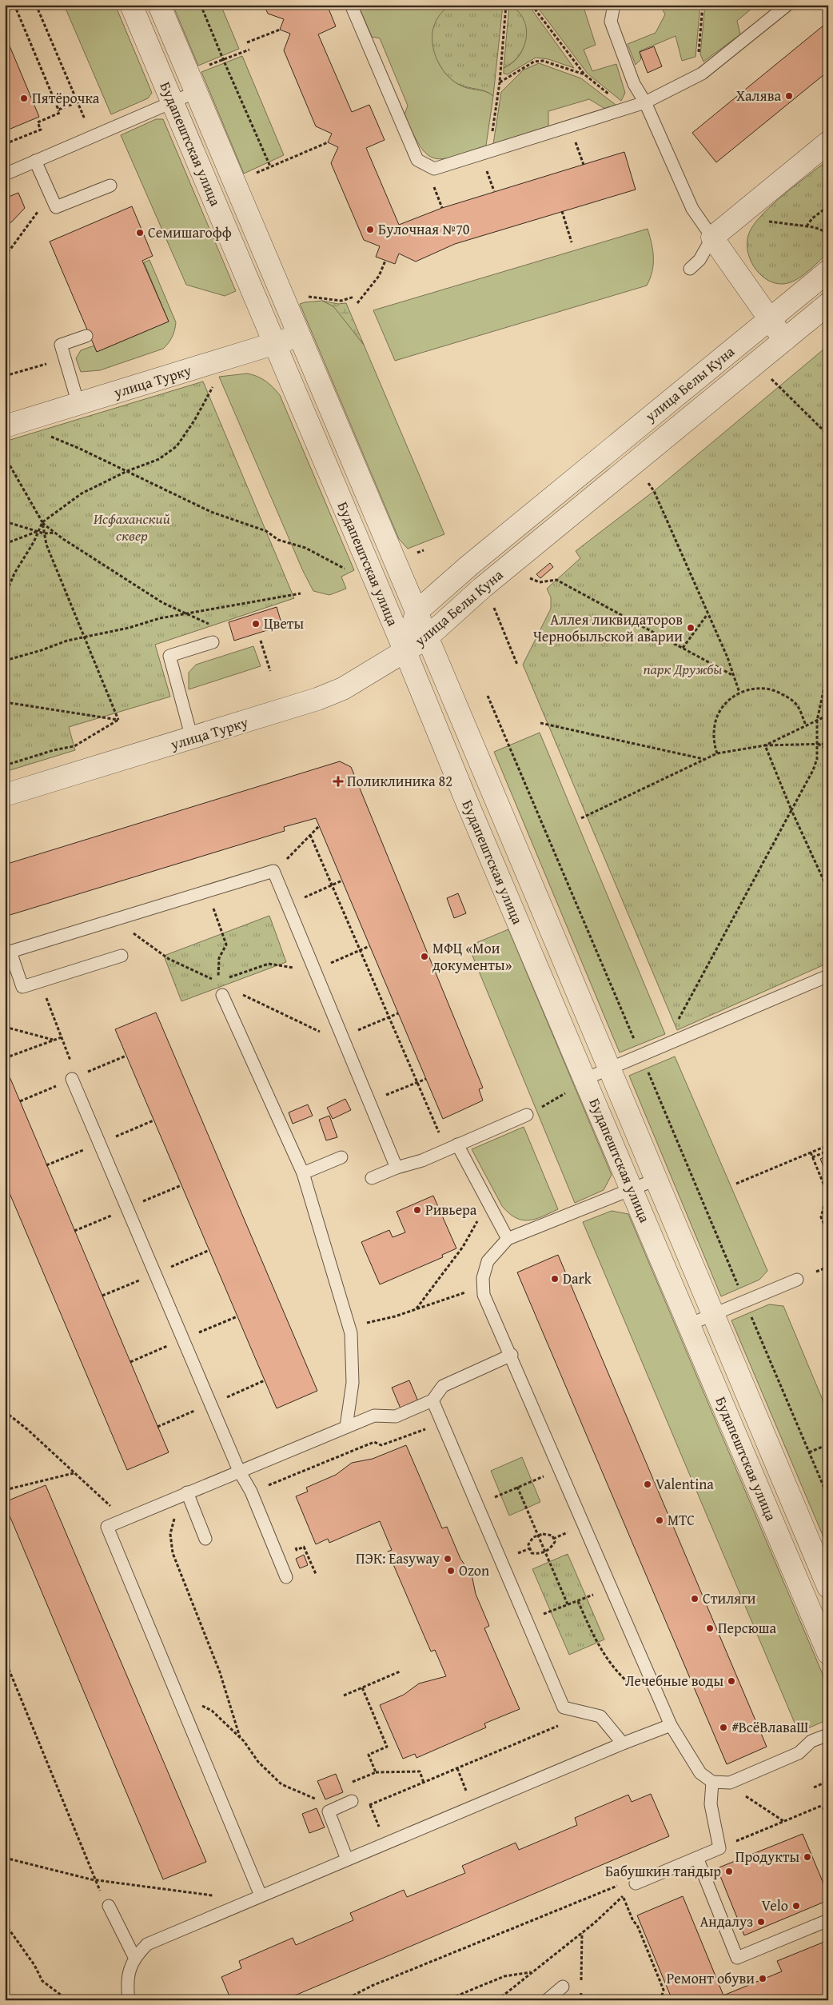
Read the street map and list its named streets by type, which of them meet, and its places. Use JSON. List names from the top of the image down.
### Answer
{
  "streets": {
    "street": ["Будапештская улица", "улица Турку", "улица Белы Куна"]
  },
  "crossings": [
    ["Будапештская улица", "улица Турку"],
    ["Будапештская улица", "улица Белы Куна"],
    ["улица Турку", "улица Белы Куна"]
  ],
  "parks": ["Исфаханский сквер", "парк Дружбы"],
  "places": {
    "other": [
      "Халява",
      "Пятёрочка",
      "Булочная №70",
      "Семишагофф",
      "Цветы",
      "Аллея ликвидаторов Чернобыльской аварии",
      "МФЦ «Мои документы»",
      "Ривьера",
      "Dark",
      "Valentina",
      "МТС",
      "ПЭК: Easyway",
      "Ozon",
      "Стиляги",
      "Персюша",
      "Лечебные воды",
      "#ВсёВлаваШ",
      "Продукты",
      "Бабушкин тандыр",
      "Velo",
      "Андалуз",
      "Ремонт обуви"
    ],
    "health": ["Поликлиника 82"]
  }
}
